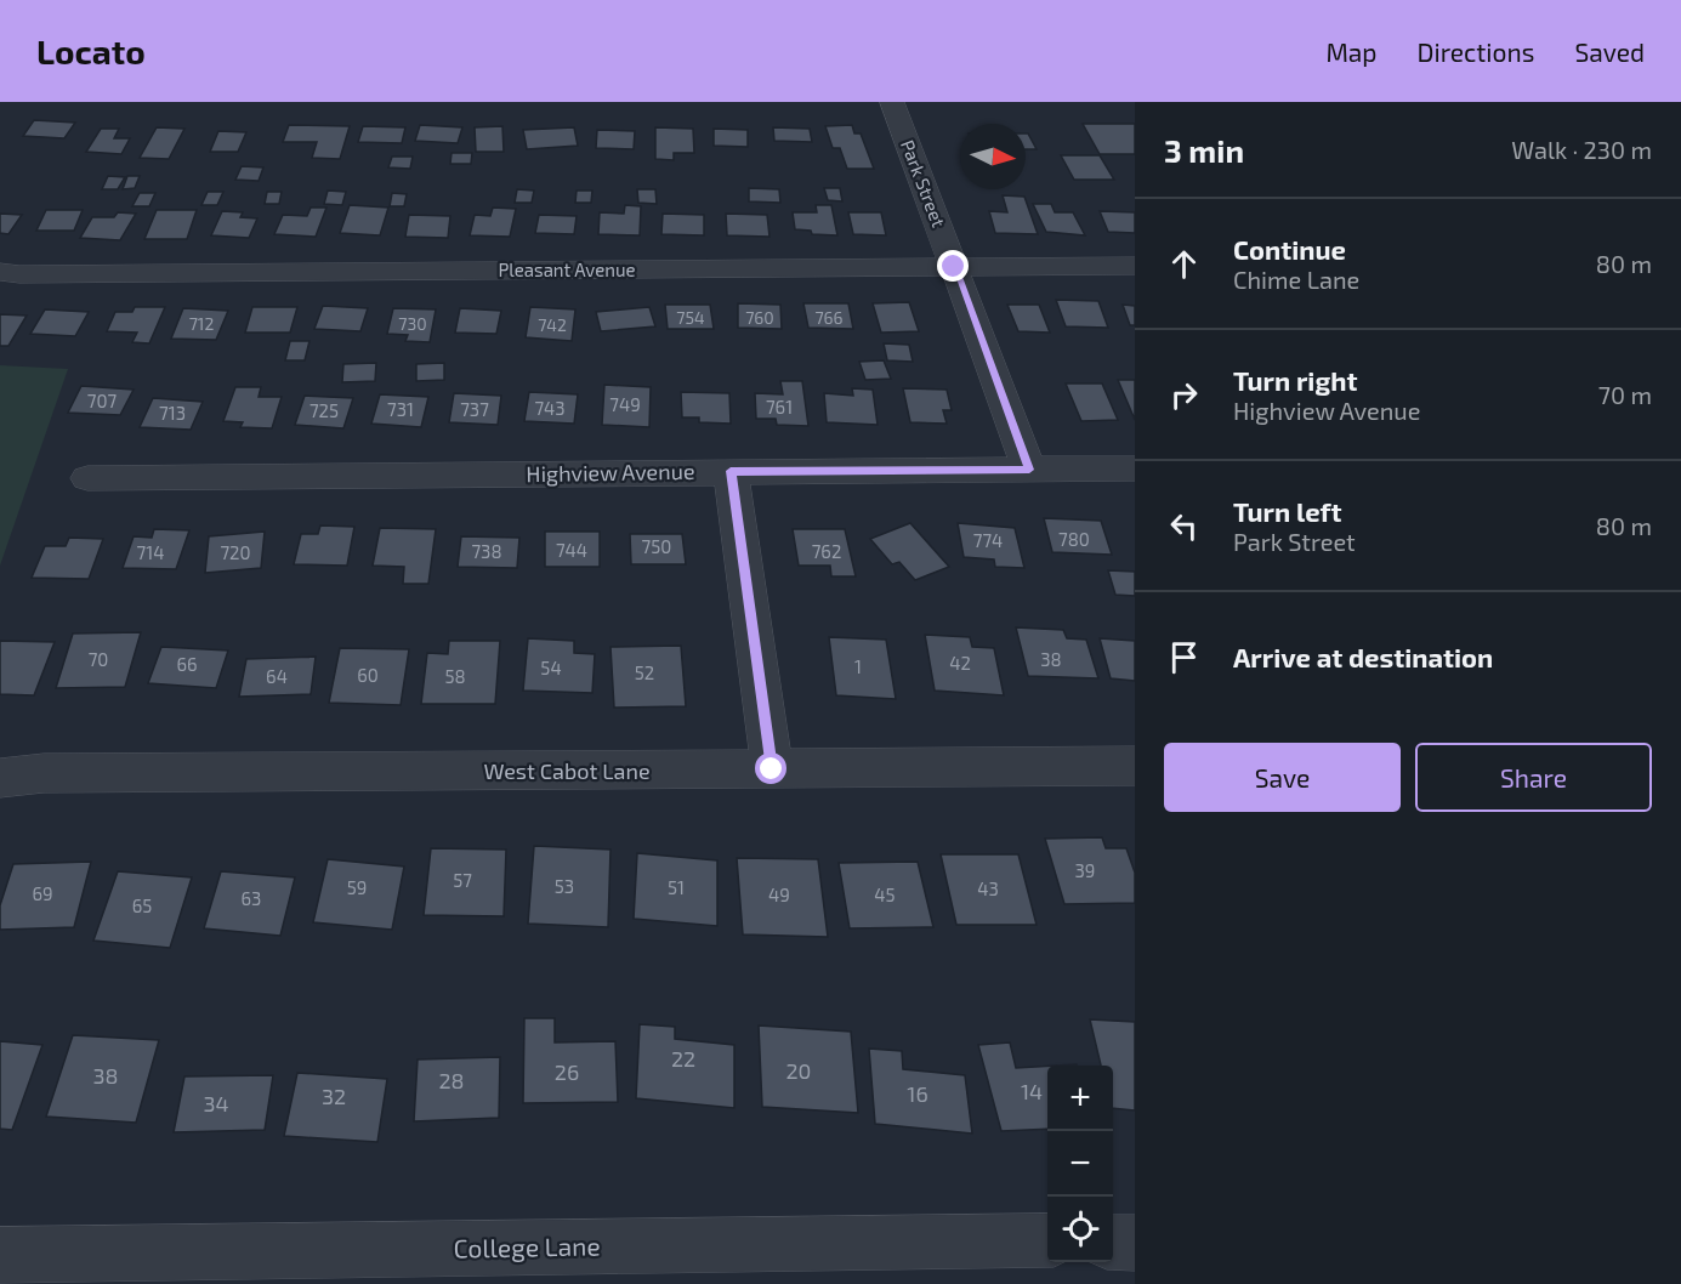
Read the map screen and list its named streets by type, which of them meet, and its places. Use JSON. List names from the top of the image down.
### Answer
{
  "streets": {
    "street": [
      "Park Street",
      "Pleasant Avenue",
      "Highview Avenue",
      "West Cabot Lane",
      "College Lane"
    ]
  },
  "crossings": [
    ["Park Street", "Pleasant Avenue"],
    ["Park Street", "Highview Avenue"]
  ],
  "house_numbers": [
    "754",
    "760",
    "766",
    "712",
    "730",
    "742",
    "707",
    "749",
    "761",
    "743",
    "731",
    "737",
    "725",
    "713",
    "780",
    "774",
    "750",
    "744",
    "738",
    "762",
    "714",
    "720",
    "70",
    "38",
    "42",
    "66",
    "1",
    "54",
    "52",
    "60",
    "64",
    "58",
    "39",
    "57",
    "53",
    "59",
    "51",
    "43",
    "69",
    "49",
    "45",
    "63",
    "65",
    "22",
    "20",
    "26",
    "38",
    "28",
    "14",
    "16",
    "32",
    "34"
  ],
  "north": "right",
  "page": {
    "header": "Locato",
    "nav": ["Map", "Directions", "Saved"],
    "heading": ["3 min", "Walk · 230 m"],
    "list": [
      ["Continue", "Chime Lane", "80 m"],
      ["Turn right", "Highview Avenue", "70 m"],
      ["Turn left", "Park Street", "80 m"],
      "Arrive at destination"
    ],
    "buttons": ["Save", "Share"],
    "map_buttons": ["+", "−"]
  }
}
